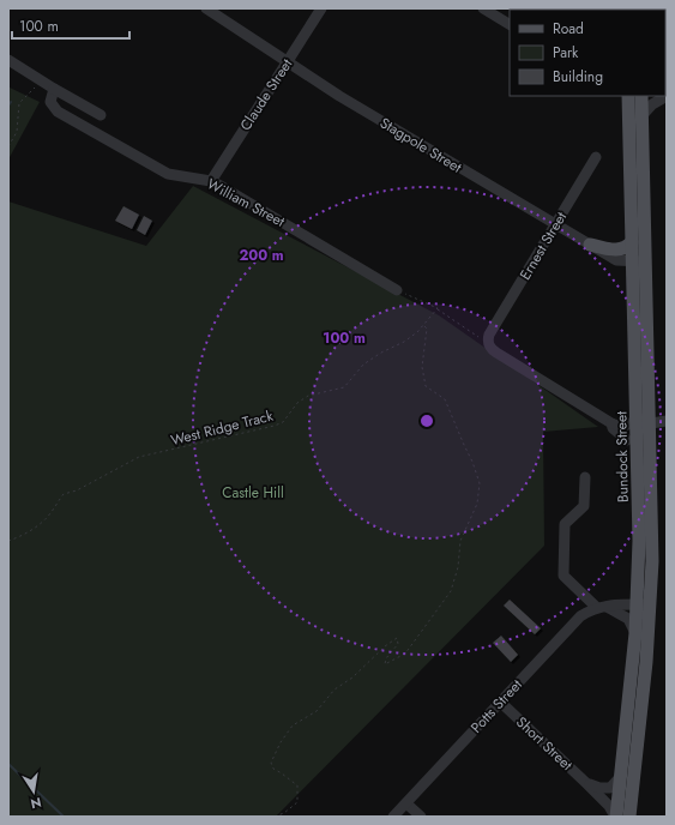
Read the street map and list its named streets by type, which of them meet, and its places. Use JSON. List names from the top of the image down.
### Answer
{
  "streets": {
    "main road": ["Bundock Street"],
    "street": [
      "Claude Street",
      "Stagpole Street",
      "William Street",
      "Ernest Street",
      "Potts Street",
      "Short Street"
    ],
    "path": ["West Ridge Track"]
  },
  "crossings": [
    ["Claude Street", "Stagpole Street"],
    ["Claude Street", "William Street"],
    ["Stagpole Street", "Ernest Street"],
    ["Stagpole Street", "Bundock Street"],
    ["Bundock Street", "Short Street"],
    ["Potts Street", "Short Street"]
  ],
  "parks": ["Castle Hill"],
  "legend": ["Road", "Park", "Building"],
  "scale_bar": "100 m",
  "north": "bottom",
  "rings": ["200 m", "100 m"]
}
